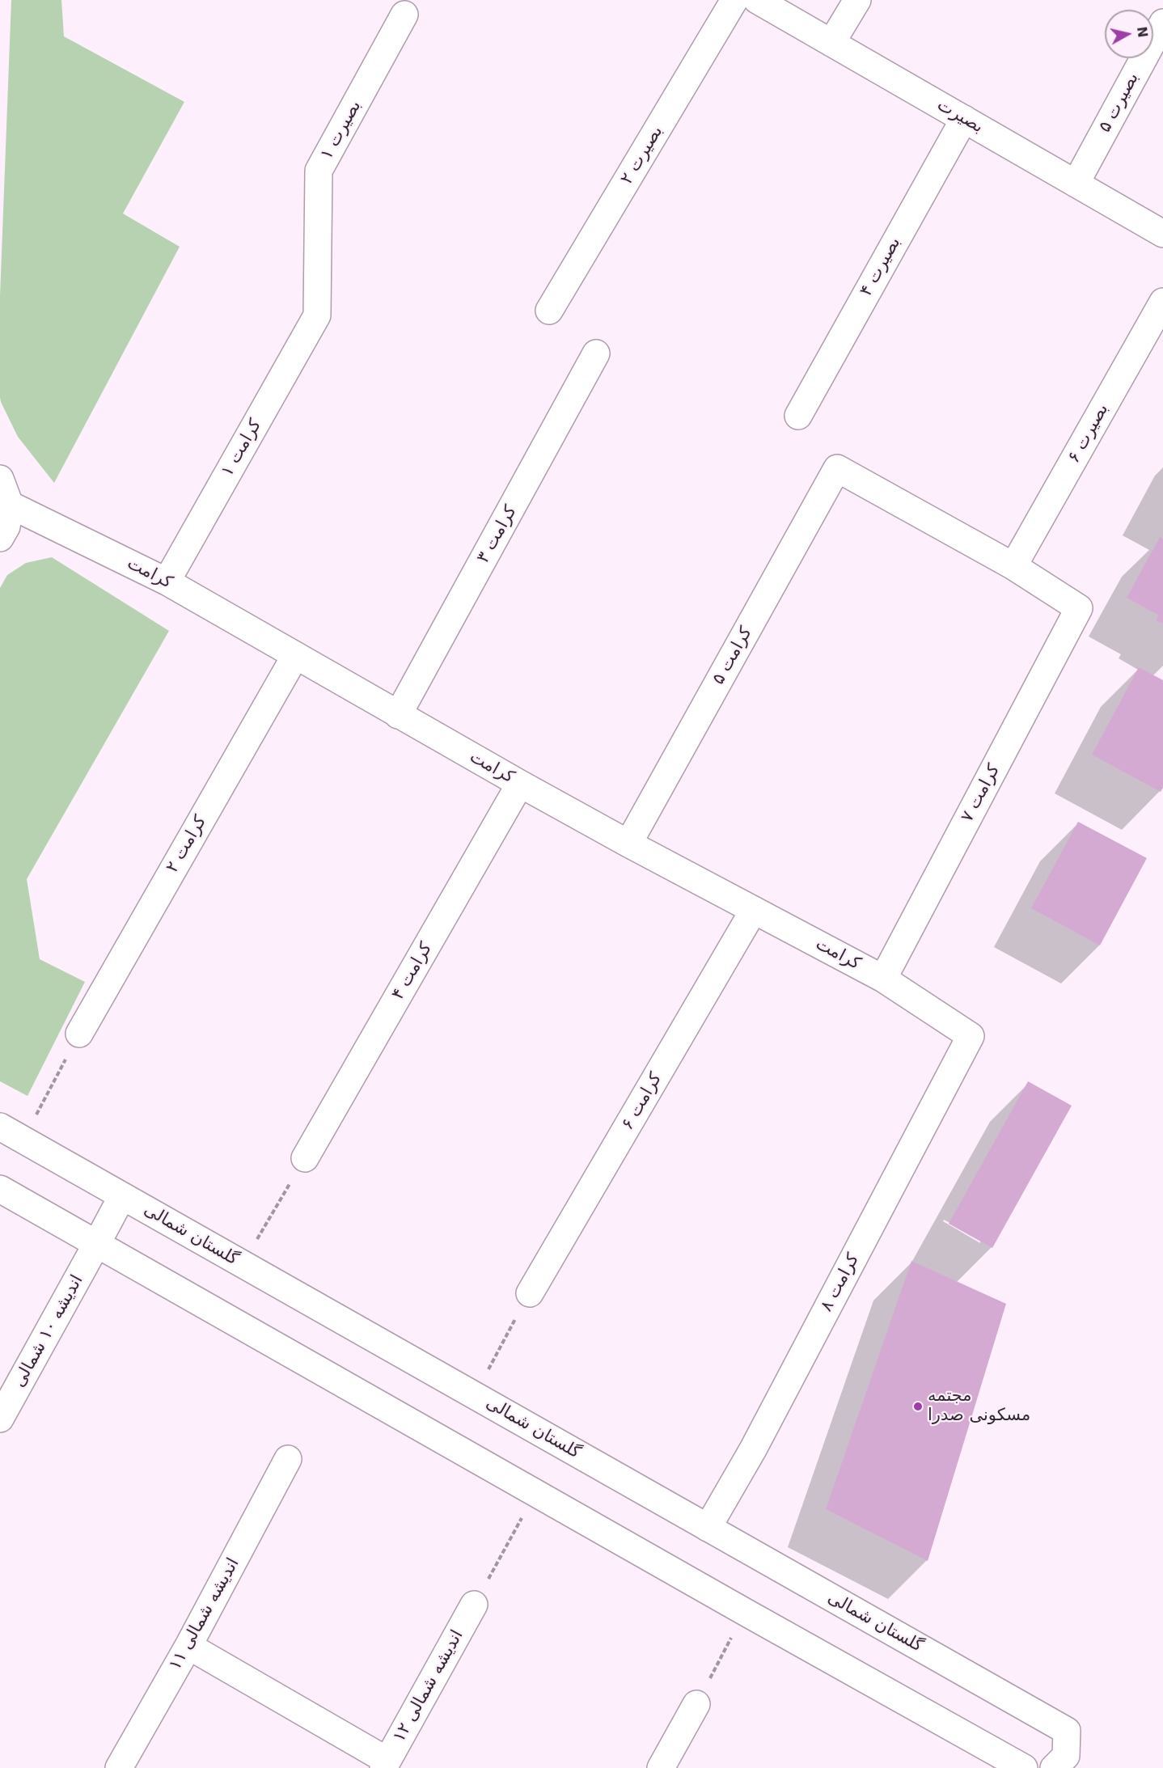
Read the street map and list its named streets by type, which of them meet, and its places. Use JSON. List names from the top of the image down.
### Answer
{
  "streets": {
    "street": [
      "بصیرت ۵",
      "بصیرت",
      "بصیرت ۱",
      "بصیرت ۲",
      "بصیرت ۴",
      "بصیرت ۶",
      "کرامت ۱",
      "کرامت ۳",
      "کرامت",
      "کرامت ۵",
      "کرامت ۷",
      "کرامت ۲",
      "کرامت ۴",
      "کرامت ۶",
      "گلستان شمالی",
      "کرامت ۸",
      "اندیشه ۱۰ شمالی",
      "اندیشه شمالی ۱۱",
      "اندیشه شمالی ۱۲"
    ]
  },
  "crossings": [
    ["بصیرت ۵", "بصیرت"],
    ["بصیرت", "بصیرت ۴"],
    ["بصیرت ۱", "کرامت ۱"],
    ["بصیرت ۶", "کرامت ۵"],
    ["بصیرت ۶", "کرامت ۷"],
    ["کرامت ۱", "کرامت"],
    ["کرامت ۳", "کرامت"],
    ["کرامت", "کرامت ۵"],
    ["کرامت", "کرامت ۷"],
    ["کرامت", "کرامت ۲"],
    ["کرامت", "کرامت ۴"],
    ["کرامت", "کرامت ۶"],
    ["کرامت", "کرامت ۸"],
    ["کرامت ۵", "کرامت ۷"],
    ["گلستان شمالی", "کرامت ۸"],
    ["گلستان شمالی", "اندیشه ۱۰ شمالی"]
  ],
  "places": ["مجتمه مسکونی صدرا"],
  "north": "right"
}
